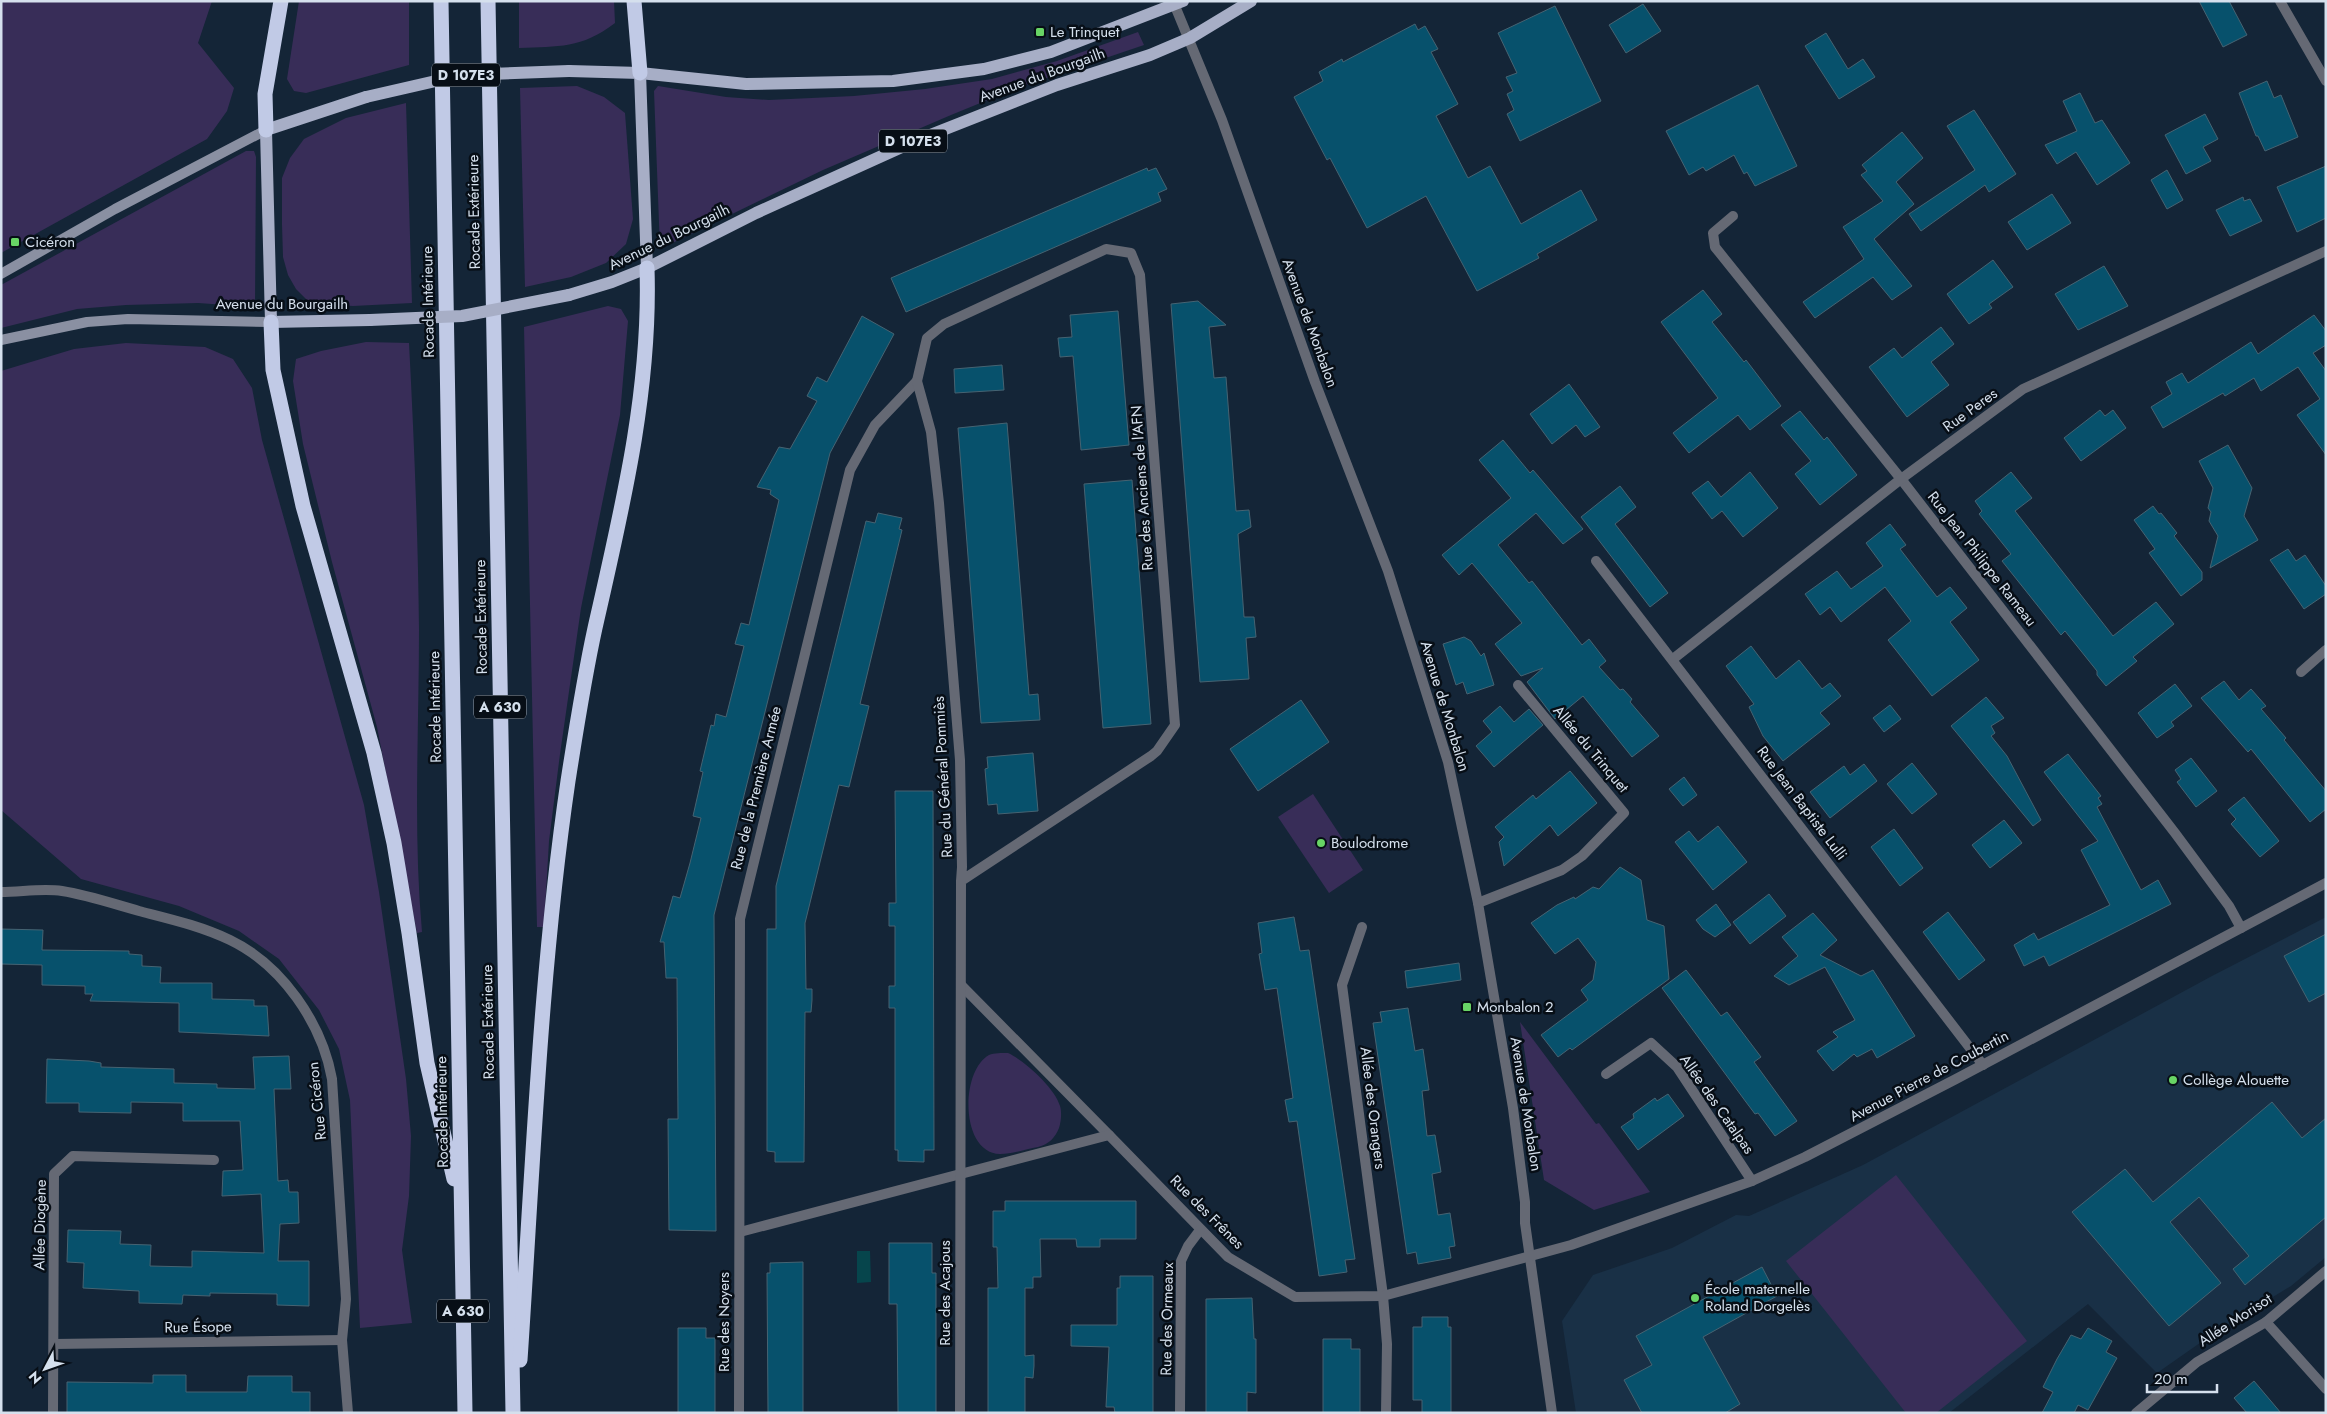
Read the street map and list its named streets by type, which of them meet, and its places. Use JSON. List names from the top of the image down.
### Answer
{
  "streets": {
    "highway": ["Rocade Extérieure", "Rocade Intérieure", "A 630"],
    "main road": ["D 107E3", "Avenue du Bourgailh"],
    "street": [
      "Avenue de Monbalon",
      "Rue Peres",
      "Rue des Anciens de l'AFN",
      "Rue Jean Philippe Rameau",
      "Allée du Trinquet",
      "Rue du Général Pommiès",
      "Rue de la Première Armée",
      "Rue Jean Baptiste Lulli",
      "Avenue Pierre de Coubertin",
      "Rue Cicéron",
      "Allée des Catalpas",
      "Allée des Orangers",
      "Rue des Frênes",
      "Allée Diogène",
      "Rue des Acajous",
      "Rue des Ormeaux",
      "Allée Morisot",
      "Rue des Noyers",
      "Rue Ésope"
    ]
  },
  "crossings": [
    ["Avenue du Bourgailh", "Avenue de Monbalon"],
    ["Avenue de Monbalon", "Allée du Trinquet"],
    ["Avenue de Monbalon", "Avenue Pierre de Coubertin"],
    ["Avenue de Monbalon", "Rue des Frênes"],
    ["Rue Peres", "Rue Jean Philippe Rameau"],
    ["Rue Peres", "Rue Jean Baptiste Lulli"],
    ["Rue des Anciens de l'AFN", "Rue du Général Pommiès"],
    ["Rue des Anciens de l'AFN", "Rue de la Première Armée"],
    ["Rue Jean Philippe Rameau", "Avenue Pierre de Coubertin"],
    ["Rue du Général Pommiès", "Rue de la Première Armée"],
    ["Rue du Général Pommiès", "Rue des Frênes"],
    ["Rue du Général Pommiès", "Rue des Acajous"],
    ["Rue de la Première Armée", "Rue des Noyers"],
    ["Rue Jean Baptiste Lulli", "Avenue Pierre de Coubertin"],
    ["Avenue Pierre de Coubertin", "Allée des Catalpas"],
    ["Avenue Pierre de Coubertin", "Rue des Frênes"],
    ["Rue Cicéron", "Rue Ésope"],
    ["Allée des Orangers", "Rue des Frênes"],
    ["Rue des Frênes", "Rue des Ormeaux"],
    ["Allée Diogène", "Rue Ésope"]
  ],
  "places": {
    "transit": ["Le Trinquet", "Cicéron", "Monbalon 2"],
    "other": ["Boulodrome", "Collège Alouette", "École maternelle Roland Dorgelès"]
  },
  "scale_bar": "20 m",
  "north": "bottom left"
}
